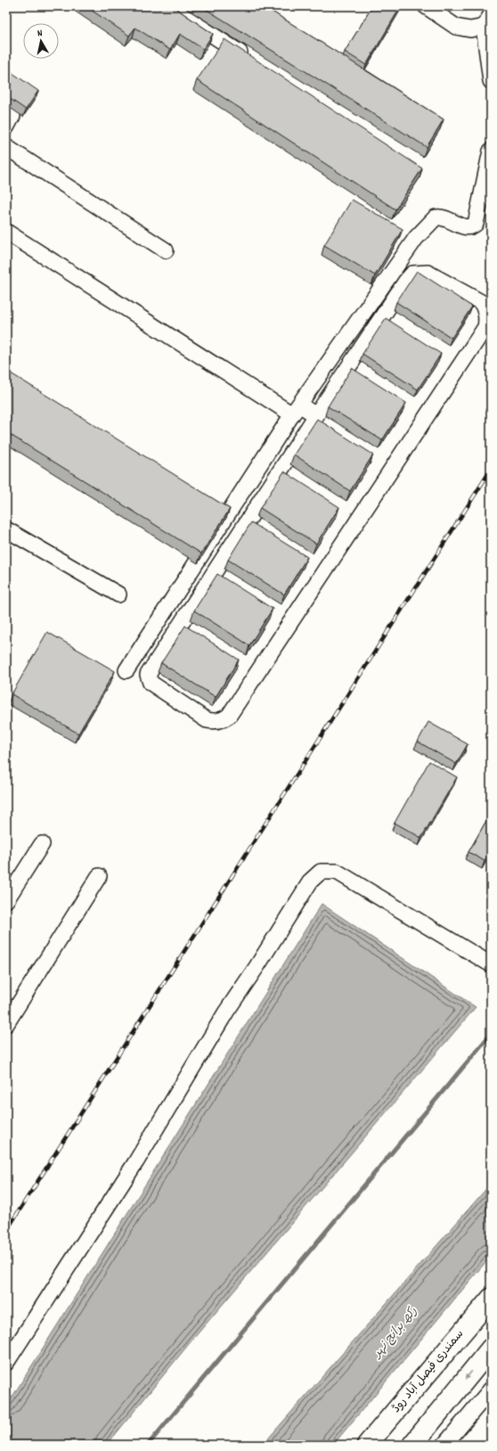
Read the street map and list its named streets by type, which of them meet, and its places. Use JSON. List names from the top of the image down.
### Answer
{
  "streets": {
    "main road": ["سمندری فیصل آباد روڈ"]
  },
  "water": ["رکھ برانچ نہر"],
  "north": "top"
}
